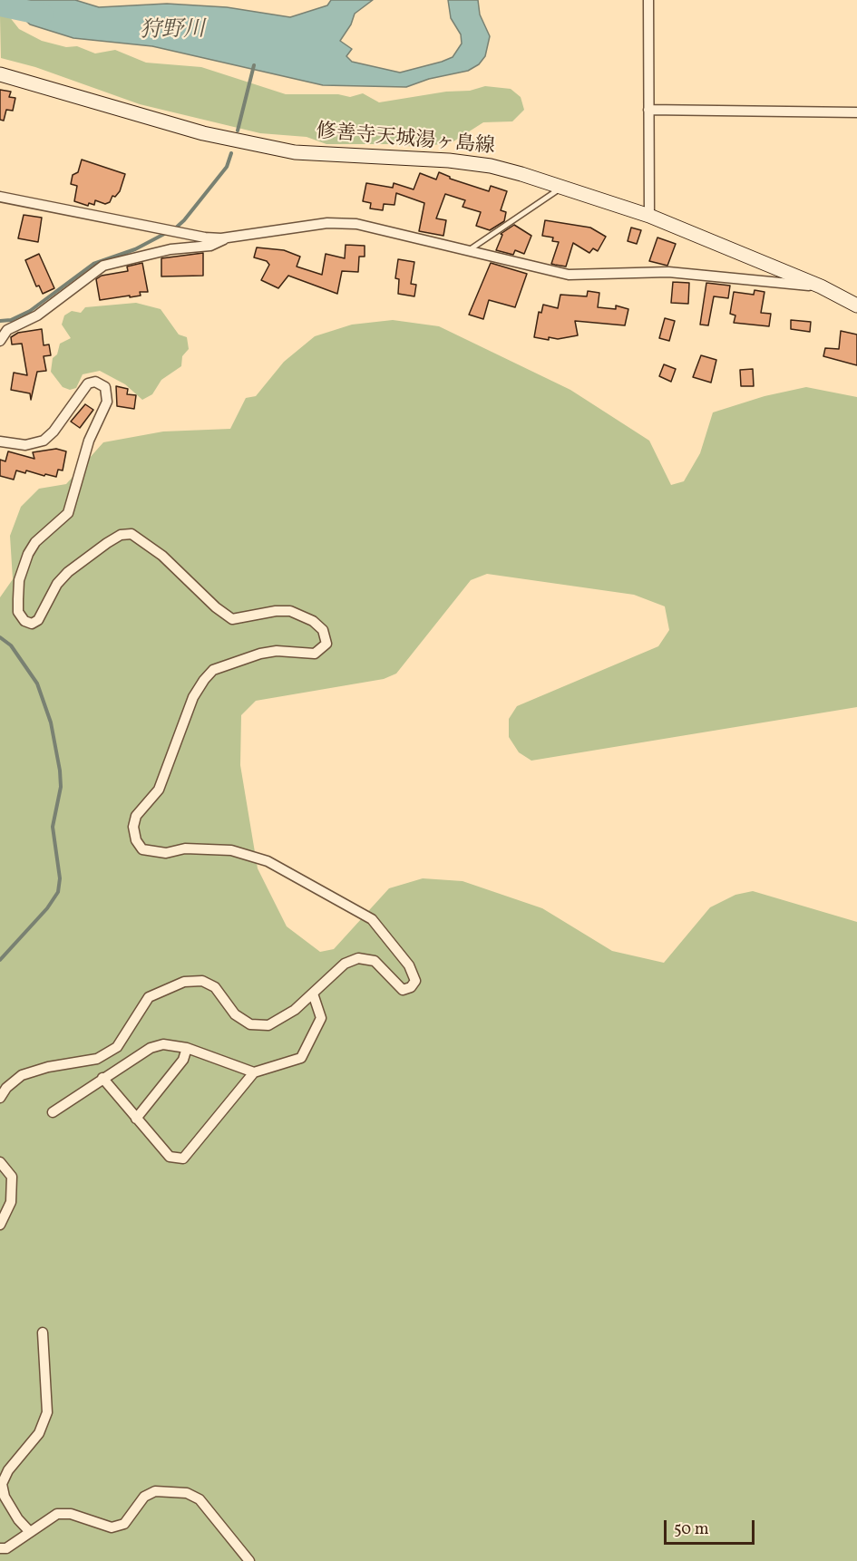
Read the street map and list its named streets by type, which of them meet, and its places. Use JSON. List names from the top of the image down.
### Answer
{
  "streets": {
    "main road": ["修善寺天城湯ヶ島線"]
  },
  "water": ["狩野川"],
  "scale_bar": "50 m"
}
